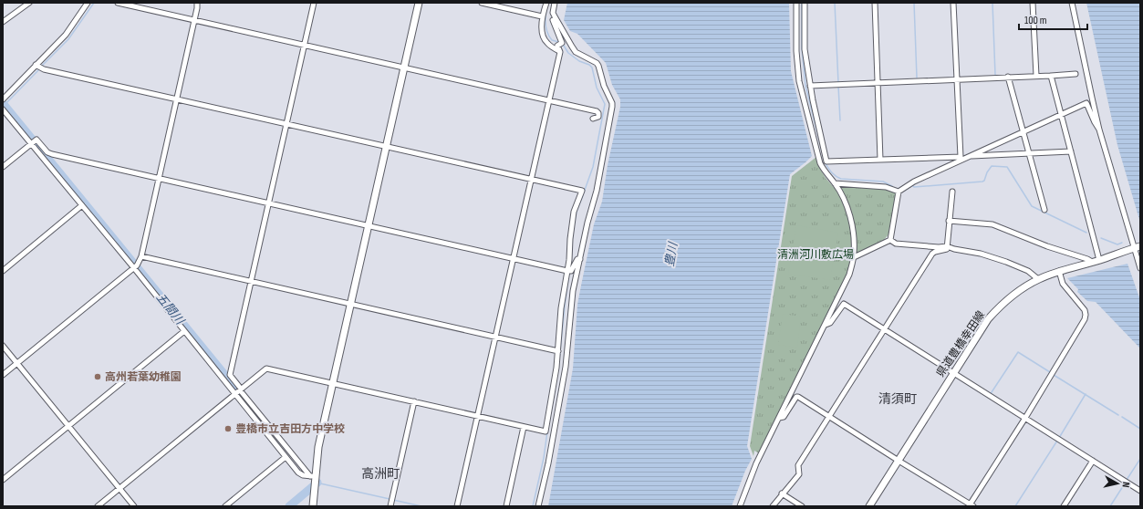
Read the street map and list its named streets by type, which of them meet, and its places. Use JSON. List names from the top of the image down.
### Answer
{
  "streets": {
    "street": ["県道豊橋幸田線"]
  },
  "districts": ["清須町", "高洲町"],
  "water": ["豊川", "五間川"],
  "parks": ["清洲河川敷広場"],
  "places": ["高州若葉幼稚園", "豊橋市立吉田方中学校"],
  "scale_bar": "100 m",
  "north": "right"
}
